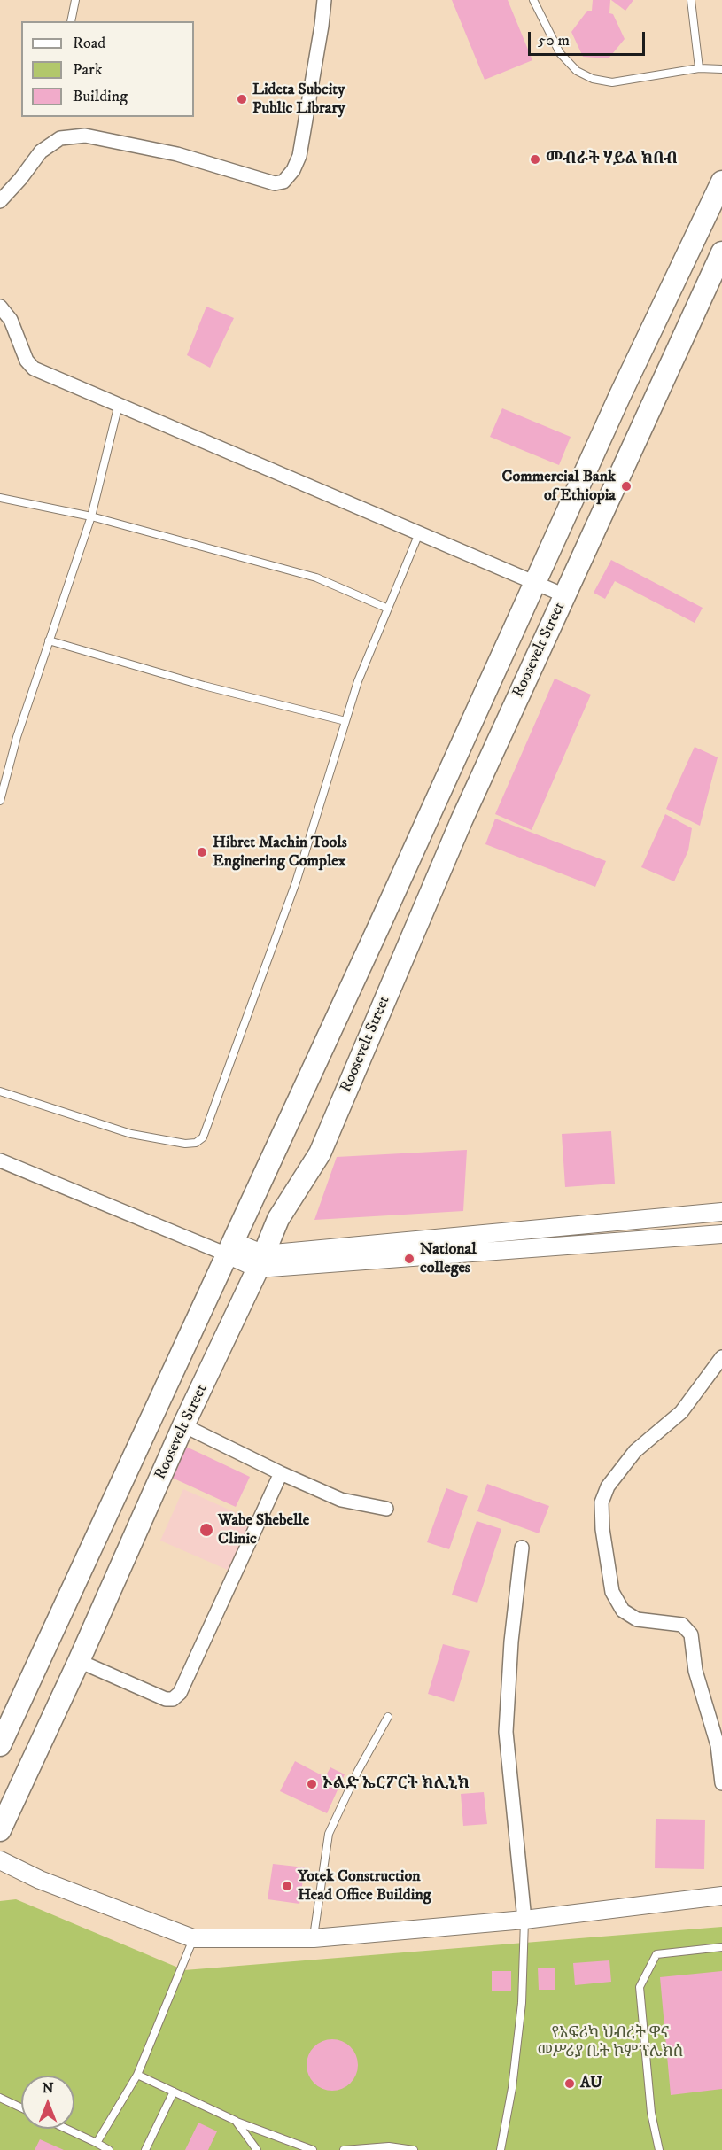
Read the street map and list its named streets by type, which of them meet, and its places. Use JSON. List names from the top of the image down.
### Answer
{
  "streets": {
    "main road": ["Roosevelt Street"]
  },
  "parks": ["የአፍሪካ ህብረት ዋና መሥሪያ ቤት ኮምፕሌክስ"],
  "places": [
    "Lideta Subcity Public Library",
    "መብራት ሃይል ክበብ",
    "Commercial Bank of Ethiopia",
    "Hibret Machin Tools Enginering Complex",
    "National colleges",
    "Wabe Shebelle Clinic",
    "ኦልድ ኤርፖርት ክሊኒክ",
    "Yotek Construction Head Office Building",
    "AU"
  ],
  "legend": ["Road", "Park", "Building"],
  "scale_bar": "50 m",
  "north": "top"
}
